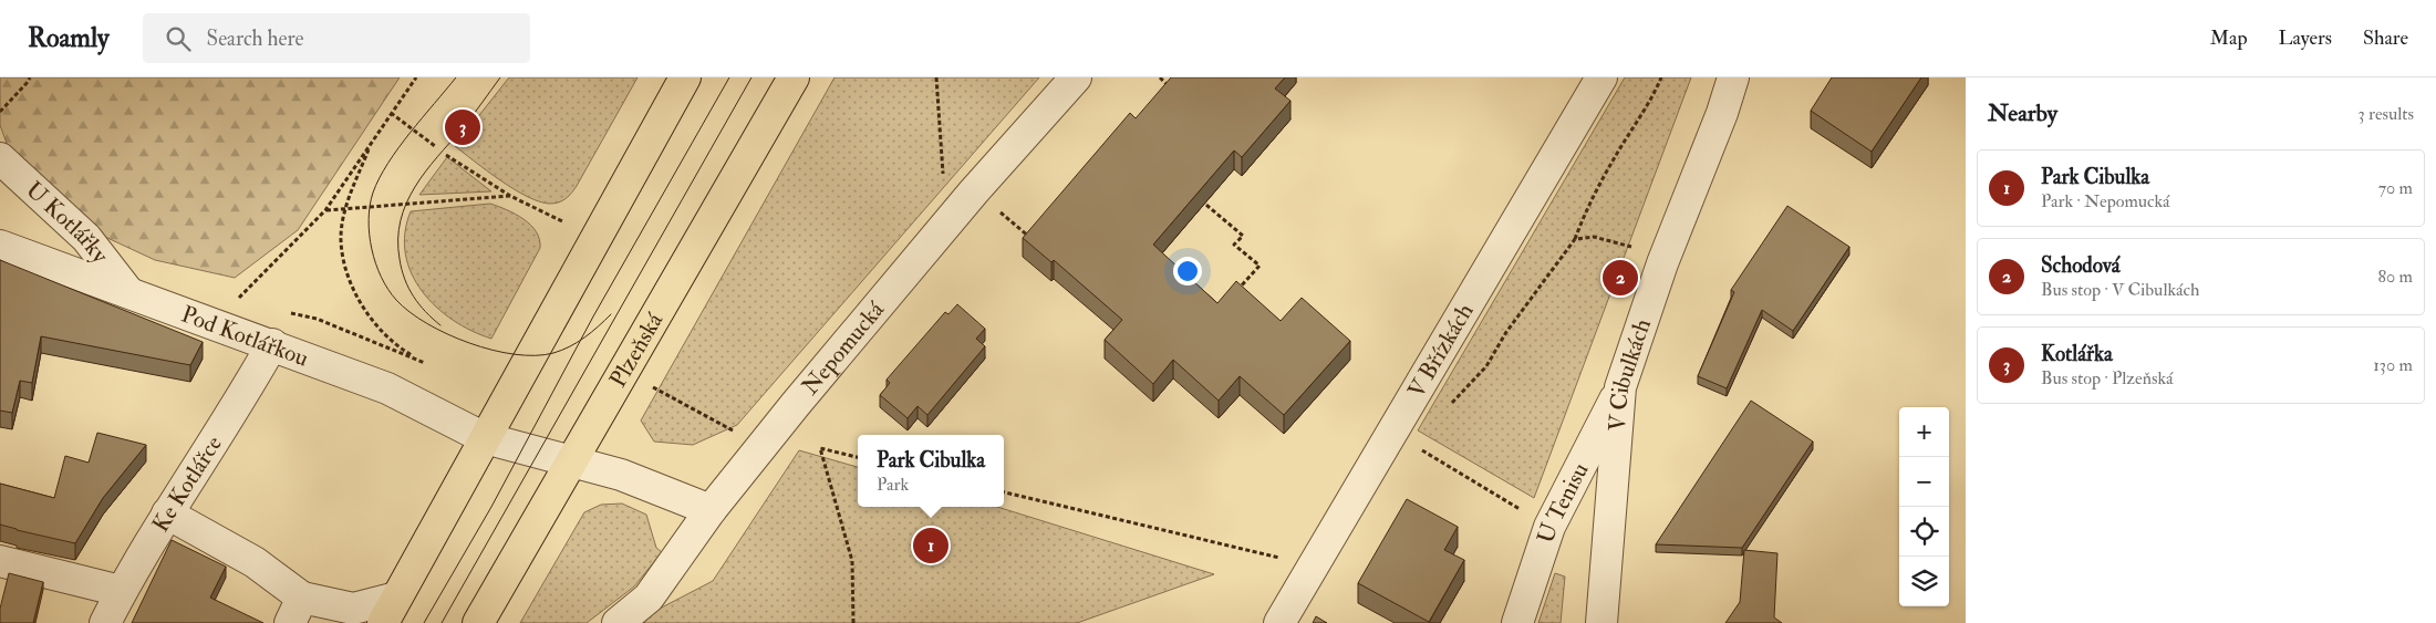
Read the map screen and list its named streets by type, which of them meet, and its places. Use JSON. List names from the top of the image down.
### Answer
{
  "streets": {
    "main road": ["Plzeňská"],
    "street": [
      "U Kotlářky",
      "Pod Kotlářkou",
      "Nepomucká",
      "V Břízkách",
      "V Cibulkách",
      "Ke Kotlářce",
      "U Tenisu"
    ]
  },
  "crossings": [
    ["U Kotlářky", "Pod Kotlářkou"],
    ["Pod Kotlářkou", "Nepomucká"],
    ["Pod Kotlářkou", "Plzeňská"],
    ["Pod Kotlářkou", "Ke Kotlářce"],
    ["V Cibulkách", "U Tenisu"]
  ],
  "page": {
    "header": "Roamly",
    "search": "Search here",
    "nav": ["Map", "Layers", "Share"],
    "heading": ["Nearby", "3 results"],
    "pins": ["3", "2", "1"],
    "list": [
      {
        "mark": "1",
        "name": "Park Cibulka",
        "note": "Park · Nepomucká",
        "value": "70 m"
      },
      {
        "mark": "2",
        "name": "Schodová",
        "note": "Bus stop · V Cibulkách",
        "value": "80 m"
      },
      {
        "mark": "3",
        "name": "Kotlářka",
        "note": "Bus stop · Plzeňská",
        "value": "130 m"
      }
    ],
    "map_buttons": ["+", "−"],
    "popup": ["Park Cibulka", "Park"]
  }
}
